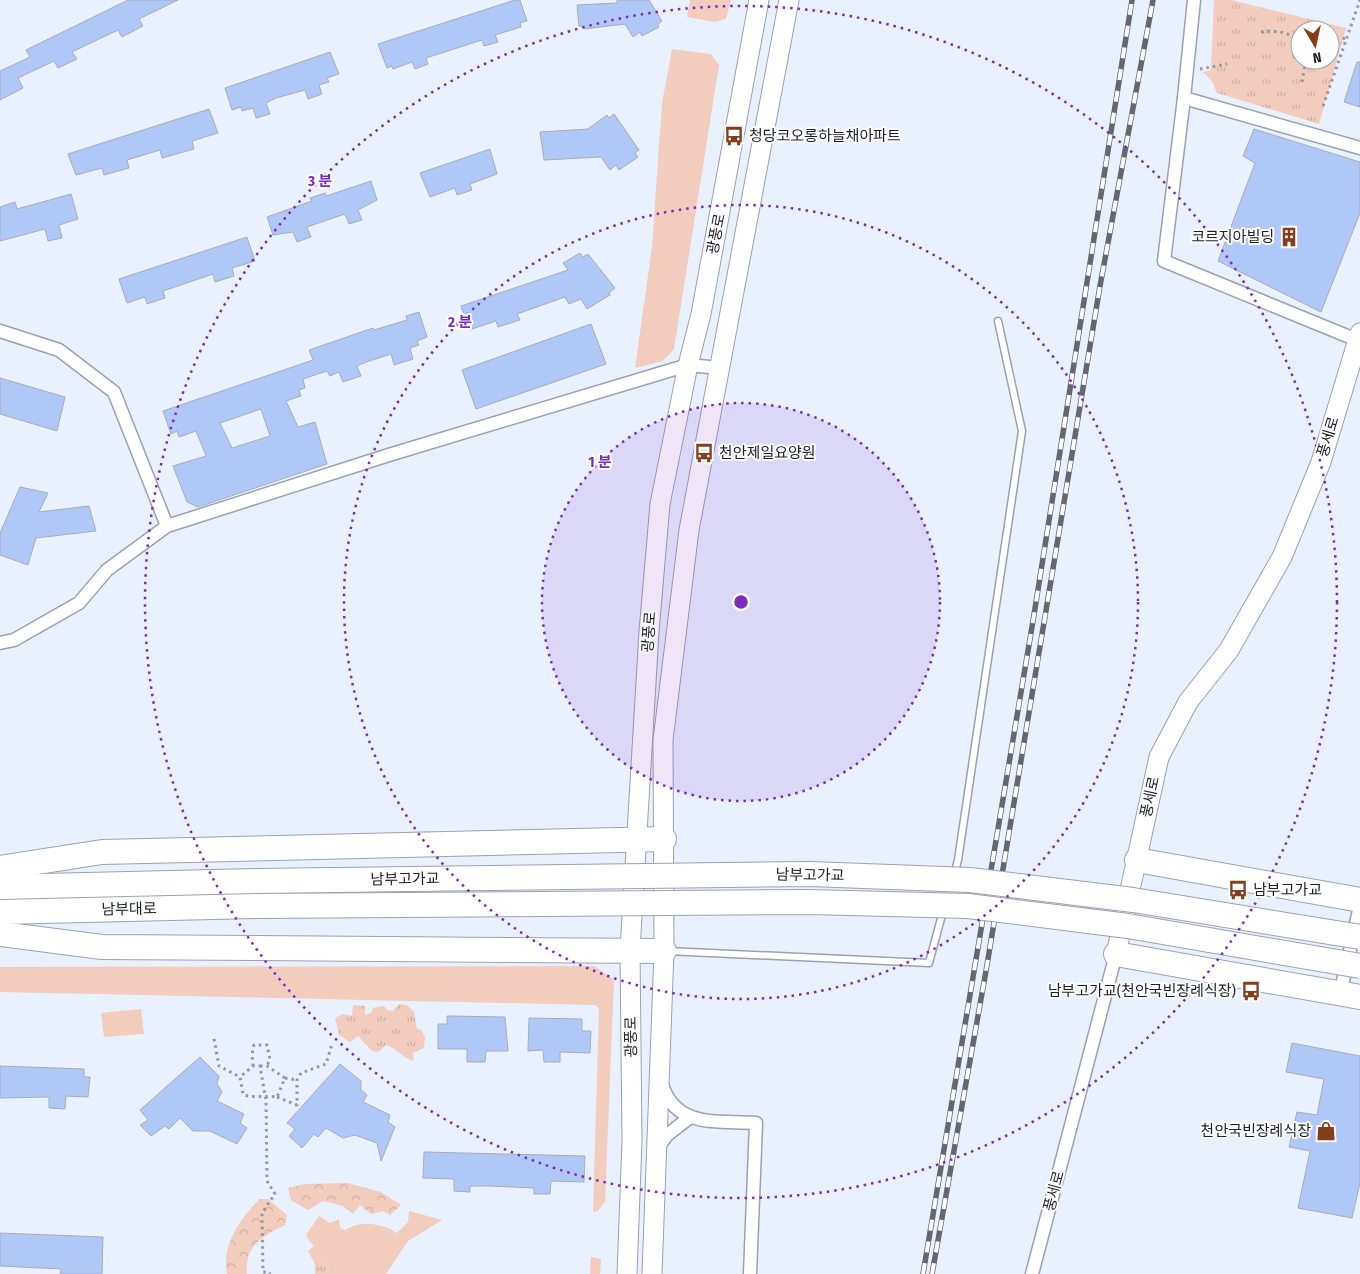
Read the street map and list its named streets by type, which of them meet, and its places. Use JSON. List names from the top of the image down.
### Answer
{
  "streets": {
    "highway": ["남부고가교", "남부대로"],
    "main road": ["광풍로", "풍세로"]
  },
  "crossings": [
    ["남부고가교", "남부대로"]
  ],
  "places": {
    "bus stop": [
      "청당코오롱하늘채아파트",
      "천안제일요양원",
      "남부고가교",
      "남부고가교(천안국빈장례식장)"
    ],
    "building": ["코르지아빌딩"],
    "shop": ["천안국빈장례식장"]
  },
  "north": "bottom",
  "rings": ["3 분", "2 분", "1 분"]
}
